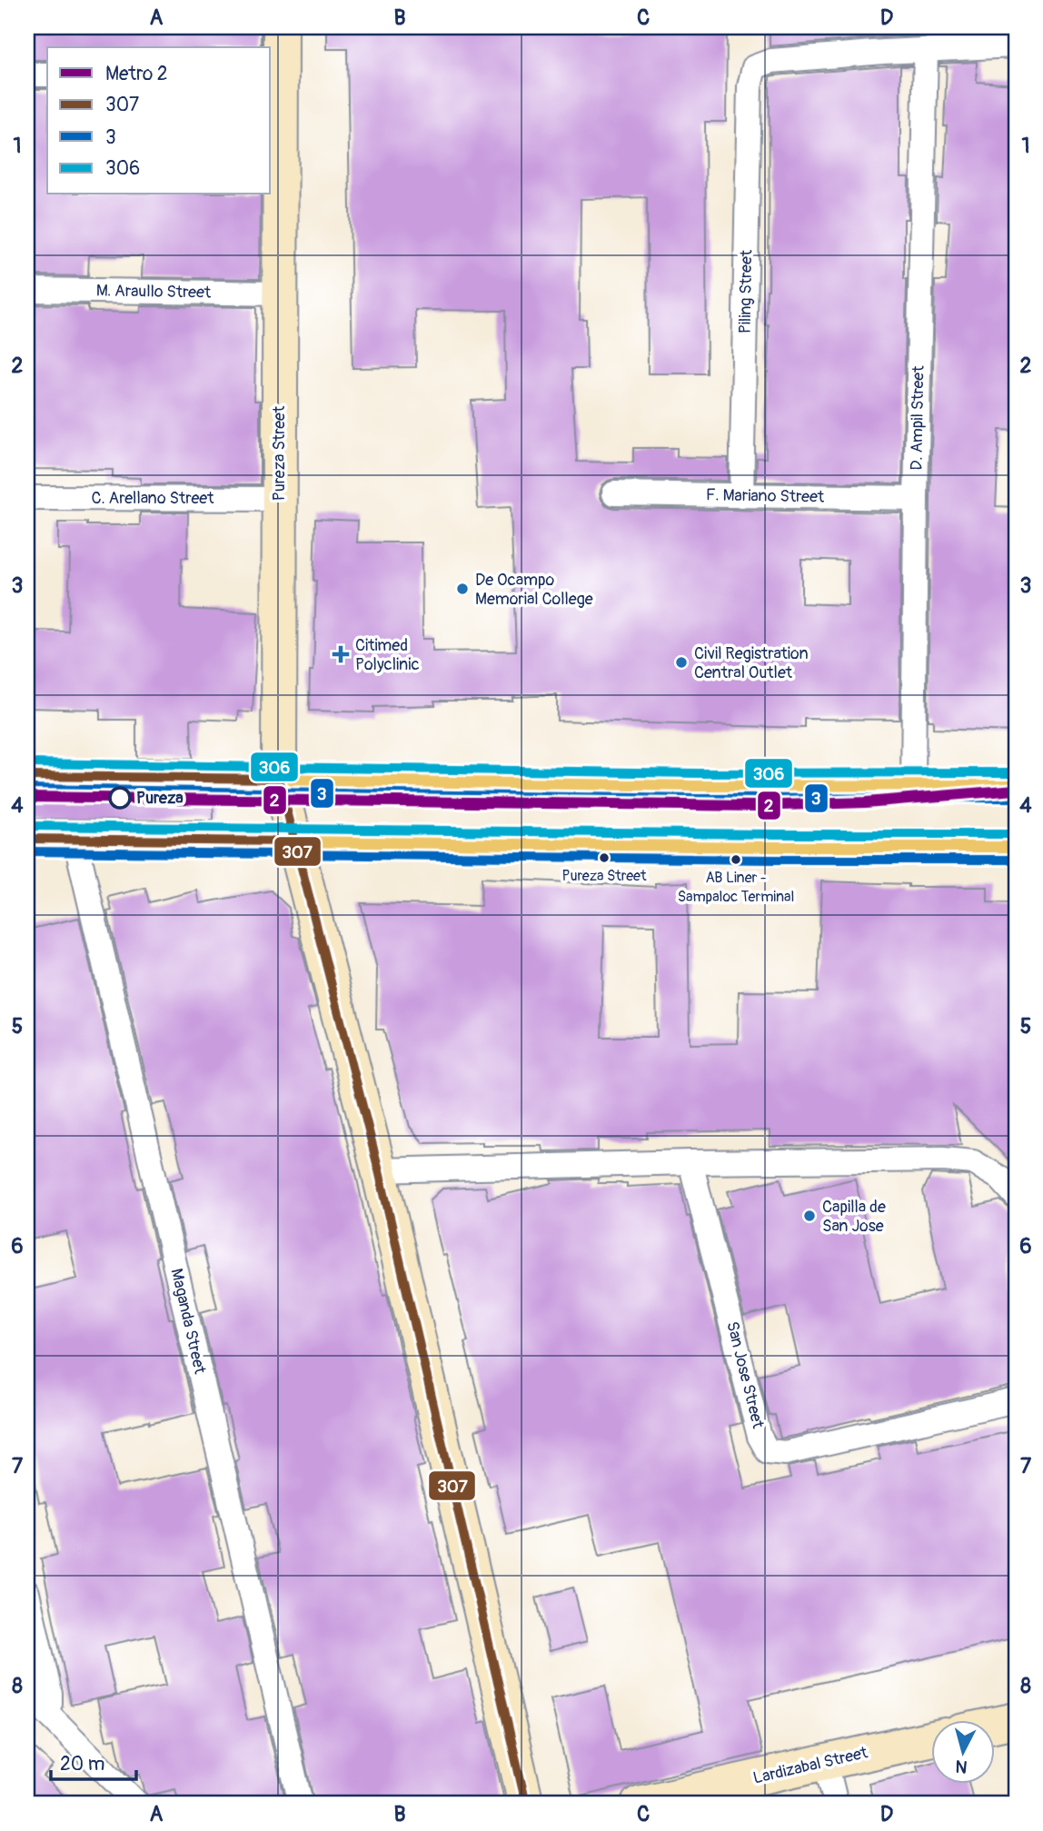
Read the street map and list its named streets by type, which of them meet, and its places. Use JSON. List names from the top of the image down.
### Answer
{
  "streets": {
    "street": [
      "M. Araullo Street",
      "Piling Street",
      "D. Ampil Street",
      "Pureza Street",
      "F. Mariano Street",
      "C. Arellano Street",
      "Maganda Street",
      "San Jose Street",
      "Lardizabal Street"
    ]
  },
  "crossings": [
    ["M. Araullo Street", "Pureza Street"],
    ["Piling Street", "D. Ampil Street"],
    ["Piling Street", "F. Mariano Street"],
    ["D. Ampil Street", "F. Mariano Street"],
    ["Pureza Street", "C. Arellano Street"]
  ],
  "places": {
    "other": [
      "De Ocampo Memorial College",
      "Civil Registration Central Outlet",
      "Pureza",
      "Pureza Street",
      "AB Liner - Sampaloc Terminal",
      "Capilla de San Jose"
    ],
    "health": ["Citimed Polyclinic"]
  },
  "lines": [
    "transit line 306",
    "transit line 307",
    "transit line 3",
    "metro line 2"
  ],
  "legend": [
    "Metro 2",
    "307",
    "3",
    "306"
  ],
  "scale_bar": "20 m",
  "north": "bottom",
  "grid": {
    "columns": [
      "A",
      "B",
      "C",
      "D"
    ],
    "rows": [
      "1",
      "2",
      "3",
      "4",
      "5",
      "6",
      "7",
      "8"
    ]
  }
}
